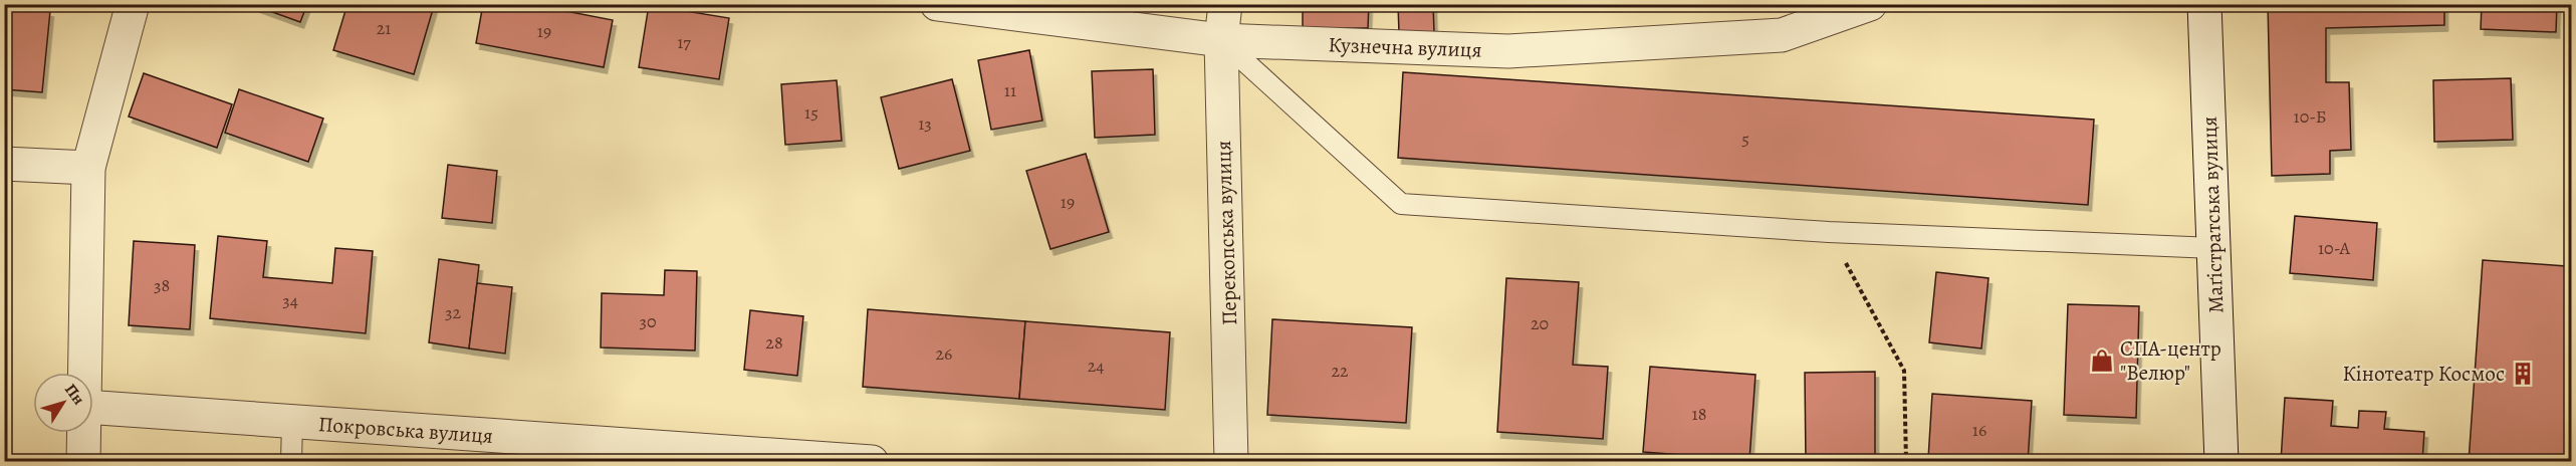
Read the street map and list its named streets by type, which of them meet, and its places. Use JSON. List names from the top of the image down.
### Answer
{
  "streets": {
    "street": [
      "Кузнечна вулиця",
      "Маґістратська вулиця",
      "Перекопська вулиця",
      "Покровська вулиця"
    ]
  },
  "crossings": [
    ["Кузнечна вулиця", "Перекопська вулиця"]
  ],
  "places": {
    "shop": ["СПА-центр \"Велюр\""],
    "building": ["Кінотеатр Космос"]
  },
  "house_numbers": [
    "21",
    "19",
    "17",
    "11",
    "15",
    "10-Б",
    "13",
    "5",
    "19",
    "10-А",
    "38",
    "34",
    "32",
    "30",
    "20",
    "28",
    "26",
    "24",
    "22",
    "18",
    "16"
  ],
  "north": "top right"
}
